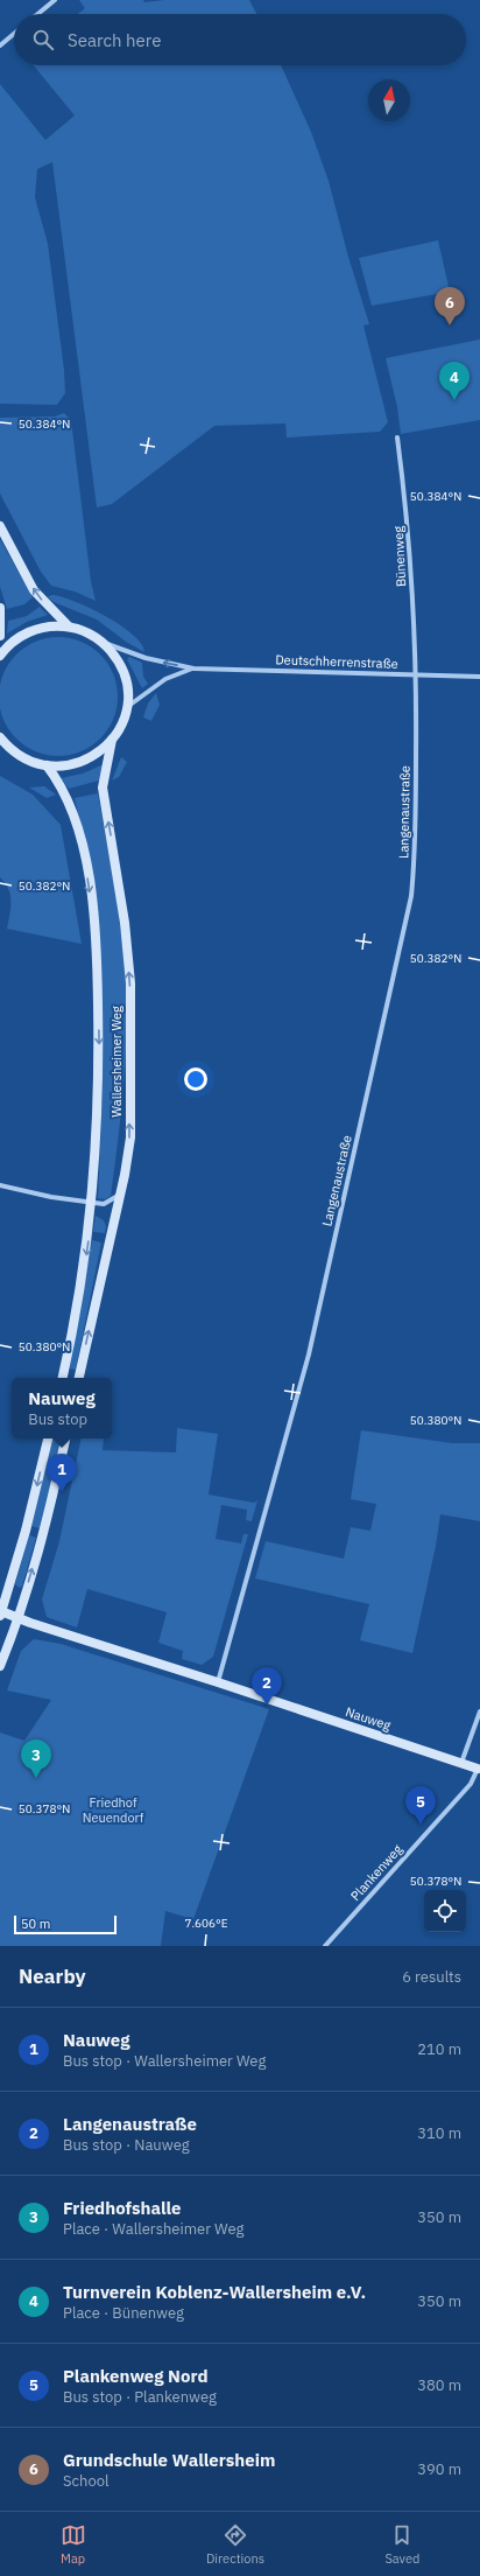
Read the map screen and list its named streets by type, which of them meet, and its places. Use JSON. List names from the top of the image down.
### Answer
{
  "streets": {
    "street": [
      "Bünenweg",
      "Deutschherrenstraße",
      "Langenaustraße",
      "Wallersheimer Weg",
      "Nauweg",
      "Plankenweg"
    ]
  },
  "crossings": [
    ["Bünenweg", "Deutschherrenstraße"],
    ["Bünenweg", "Langenaustraße"],
    ["Deutschherrenstraße", "Langenaustraße"],
    ["Deutschherrenstraße", "Wallersheimer Weg"],
    ["Langenaustraße", "Nauweg"],
    ["Nauweg", "Plankenweg"]
  ],
  "parks": ["Friedhof Neuendorf"],
  "scale_bar": "50 m",
  "north": "top",
  "page": {
    "search": "Search here",
    "pins": [
      "6",
      "4",
      "1",
      "2",
      "3",
      "5"
    ],
    "popup": ["Nauweg", "Bus stop"],
    "scale": "50 m",
    "heading": ["Nearby", "6 results"],
    "list": [
      {
        "mark": "1",
        "name": "Nauweg",
        "note": "Bus stop · Wallersheimer Weg",
        "value": "210 m"
      },
      {
        "mark": "2",
        "name": "Langenaustraße",
        "note": "Bus stop · Nauweg",
        "value": "310 m"
      },
      {
        "mark": "3",
        "name": "Friedhofshalle",
        "note": "Place · Wallersheimer Weg",
        "value": "350 m"
      },
      {
        "mark": "4",
        "name": "Turnverein Koblenz-Wallersheim e.V.",
        "note": "Place · Bünenweg",
        "value": "350 m"
      },
      {
        "mark": "5",
        "name": "Plankenweg Nord",
        "note": "Bus stop · Plankenweg",
        "value": "380 m"
      },
      {
        "mark": "6",
        "name": "Grundschule Wallersheim",
        "note": "School",
        "value": "390 m"
      }
    ],
    "nav": ["Map", "Directions", "Saved"]
  },
  "coordinates": [
    "50.384°N",
    "50.382°N",
    "50.380°N",
    "50.378°N",
    "7.606°E"
  ]
}
